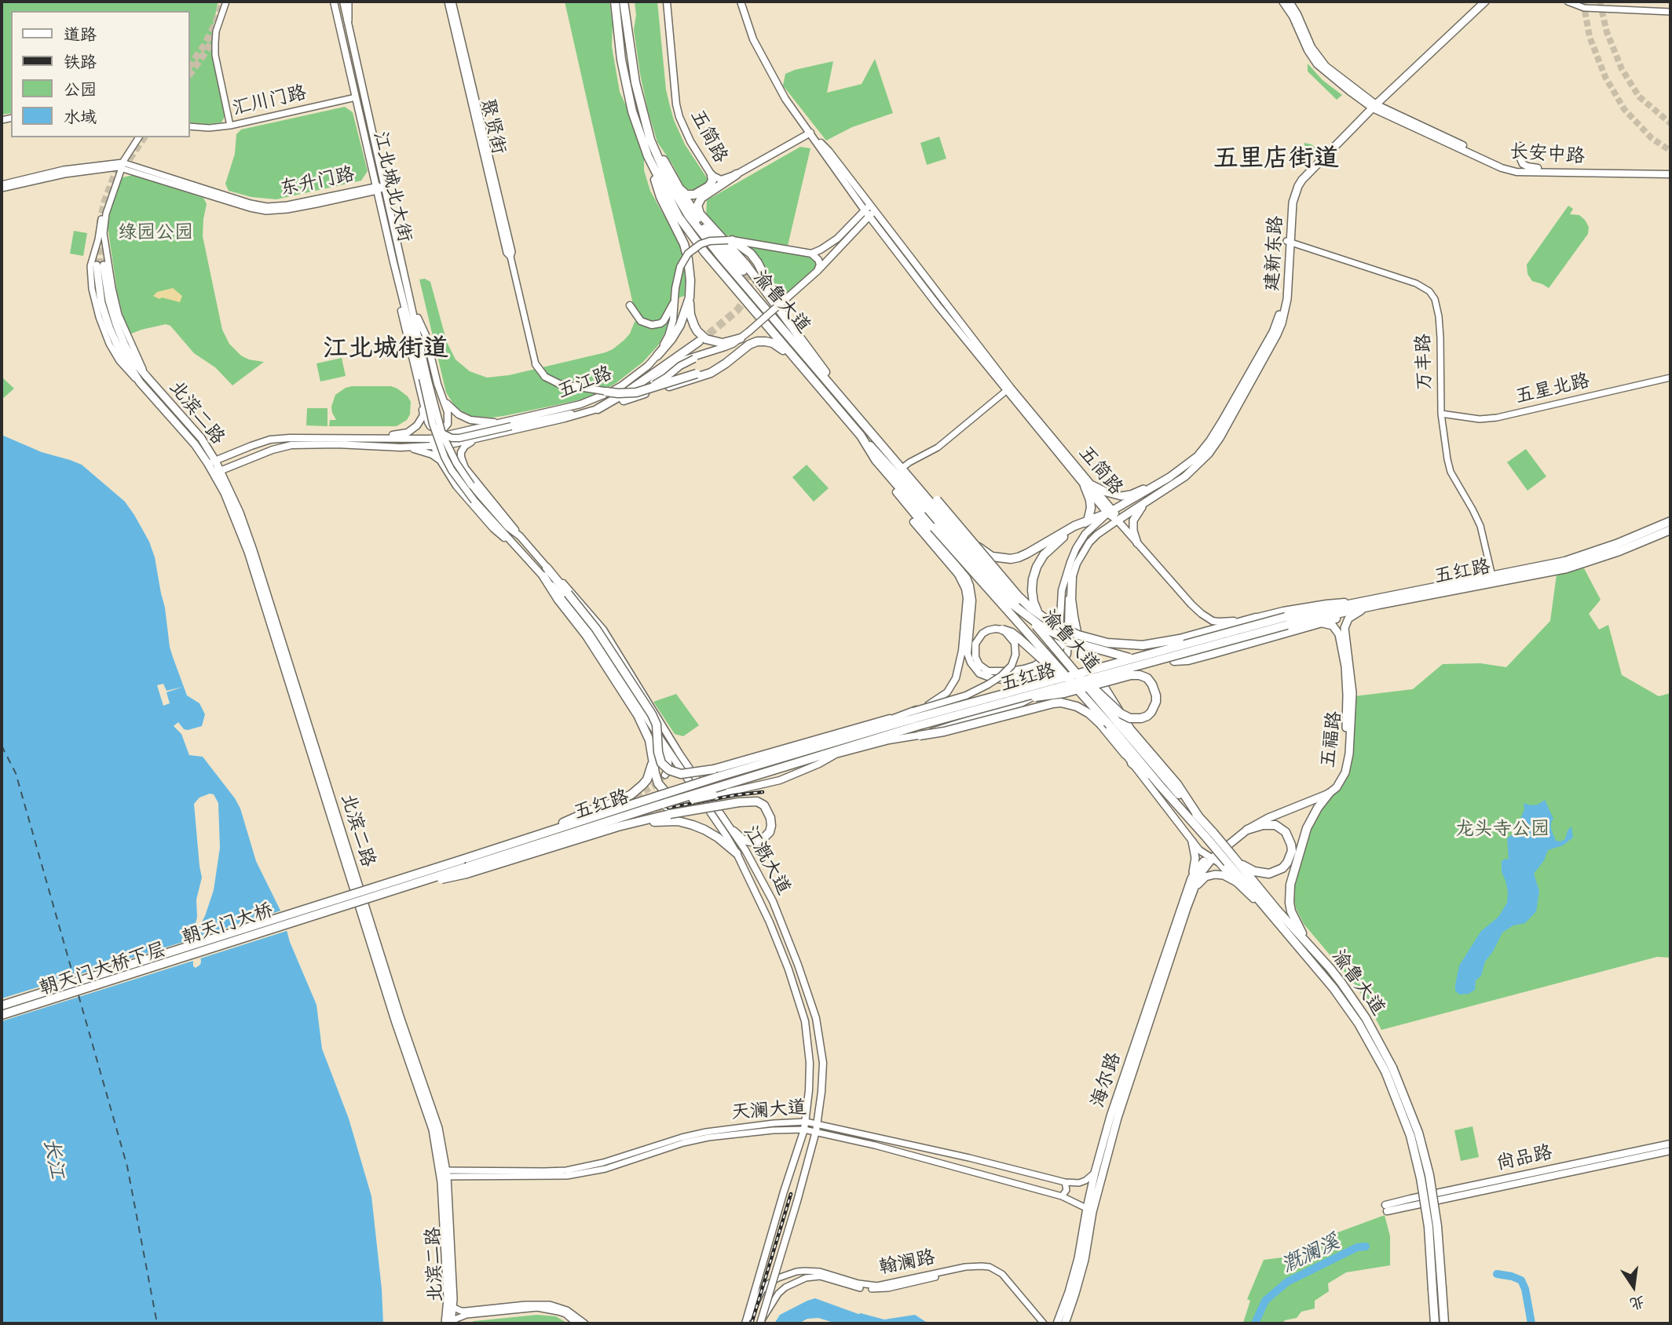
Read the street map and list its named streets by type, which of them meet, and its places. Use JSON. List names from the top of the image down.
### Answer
{
  "streets": {
    "highway": ["渝鲁大道", "五红路", "朝天门大桥"],
    "main road": [
      "五简路",
      "长安中路",
      "江北城北大街",
      "建新东路",
      "五江路",
      "北滨二路",
      "五福路",
      "江溉大道",
      "朝天门大桥下层",
      "海尔路",
      "尚品路"
    ],
    "street": [
      "汇川门路",
      "聚贤街",
      "东升门路",
      "万丰路",
      "五星北路",
      "天澜大道",
      "翰澜路"
    ]
  },
  "crossings": [
    ["汇川门路", "江北城北大街"],
    ["五简路", "建新东路"],
    ["五简路", "五江路"],
    ["五简路", "五红路"],
    ["长安中路", "建新东路"],
    ["东升门路", "江北城北大街"],
    ["东升门路", "北滨二路"],
    ["江北城北大街", "江溉大道"],
    ["建新东路", "万丰路"],
    ["建新东路", "五红路"],
    ["渝鲁大道", "五福路"],
    ["渝鲁大道", "海尔路"],
    ["万丰路", "五星北路"],
    ["万丰路", "五红路"],
    ["五江路", "北滨二路"],
    ["北滨二路", "天澜大道"],
    ["五红路", "朝天门大桥"],
    ["五红路", "朝天门大桥下层"],
    ["五福路", "海尔路"],
    ["江溉大道", "天澜大道"],
    ["江溉大道", "翰澜路"],
    ["朝天门大桥", "朝天门大桥下层"],
    ["海尔路", "天澜大道"]
  ],
  "districts": ["五里店街道", "江北城街道"],
  "water": ["长江", "溉澜溪"],
  "parks": ["绿园公园", "龙头寺公园"],
  "legend": [
    "道路",
    "铁路",
    "公园",
    "水域"
  ],
  "north": "bottom"
}
